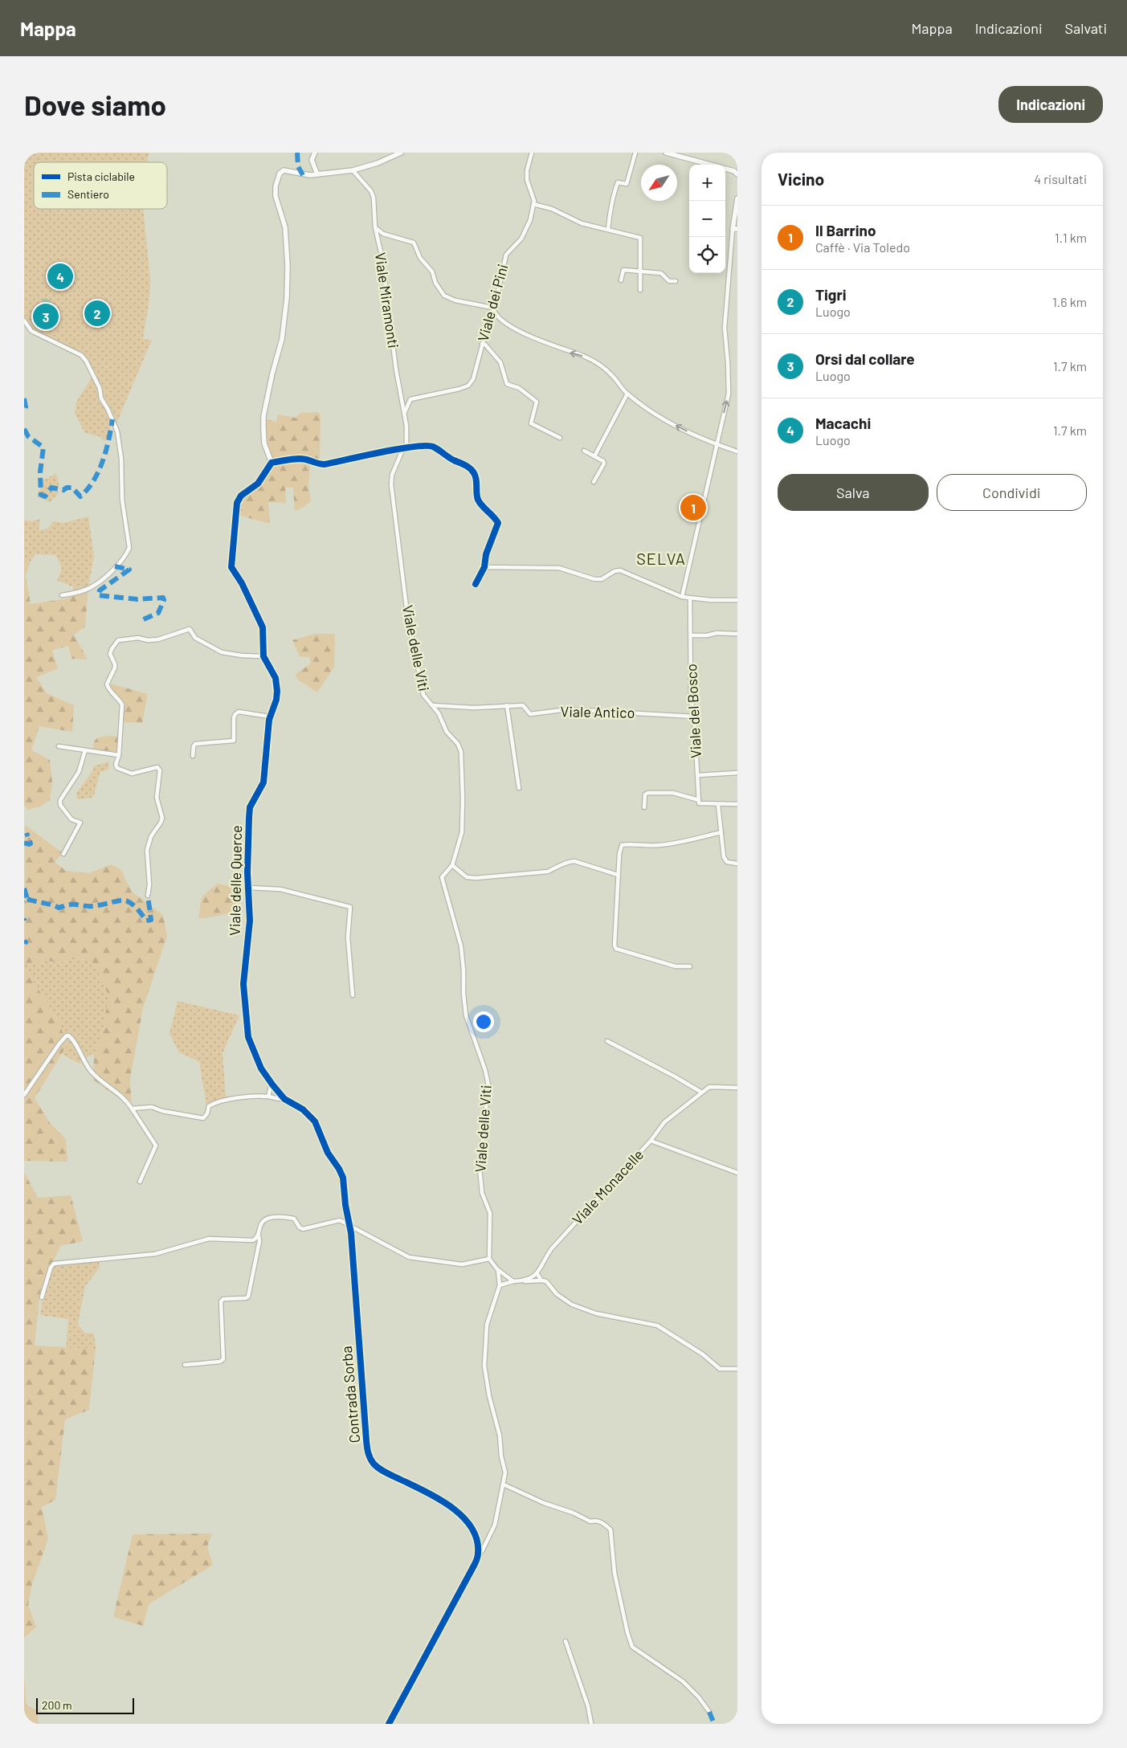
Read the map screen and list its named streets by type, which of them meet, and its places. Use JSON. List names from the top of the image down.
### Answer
{
  "streets": {
    "street": [
      "Viale Miramonti",
      "Viale dei Pini",
      "Viale delle Viti",
      "Viale del Bosco",
      "Viale Antico",
      "Viale delle Querce",
      "Viale Monacelle",
      "Contrada Sorba"
    ]
  },
  "crossings": [
    ["Viale Miramonti", "Viale dei Pini"],
    ["Viale Miramonti", "Viale delle Viti"],
    ["Viale delle Viti", "Viale Antico"],
    ["Viale del Bosco", "Viale Antico"],
    ["Viale delle Querce", "Contrada Sorba"]
  ],
  "districts": ["SELVA"],
  "legend": ["Pista ciclabile", "Sentiero"],
  "scale_bar": "200 m",
  "north": "bottom left",
  "page": {
    "header": "Mappa",
    "nav": ["Mappa", "Indicazioni", "Salvati"],
    "buttons": [
      "Indicazioni",
      ["Salva", "Condividi"]
    ],
    "title": "Dove siamo",
    "heading": ["Vicino", "4 risultati"],
    "map_buttons": ["+", "−"],
    "list": [
      {
        "mark": "1",
        "name": "Il Barrino",
        "note": "Caffè · Via Toledo",
        "value": "1.1 km"
      },
      {
        "mark": "2",
        "name": "Tigri",
        "note": "Luogo",
        "value": "1.6 km"
      },
      {
        "mark": "3",
        "name": "Orsi dal collare",
        "note": "Luogo",
        "value": "1.7 km"
      },
      {
        "mark": "4",
        "name": "Macachi",
        "note": "Luogo",
        "value": "1.7 km"
      }
    ],
    "pins": [
      "4",
      "2",
      "3",
      "1"
    ],
    "scale": "200 m"
  }
}
